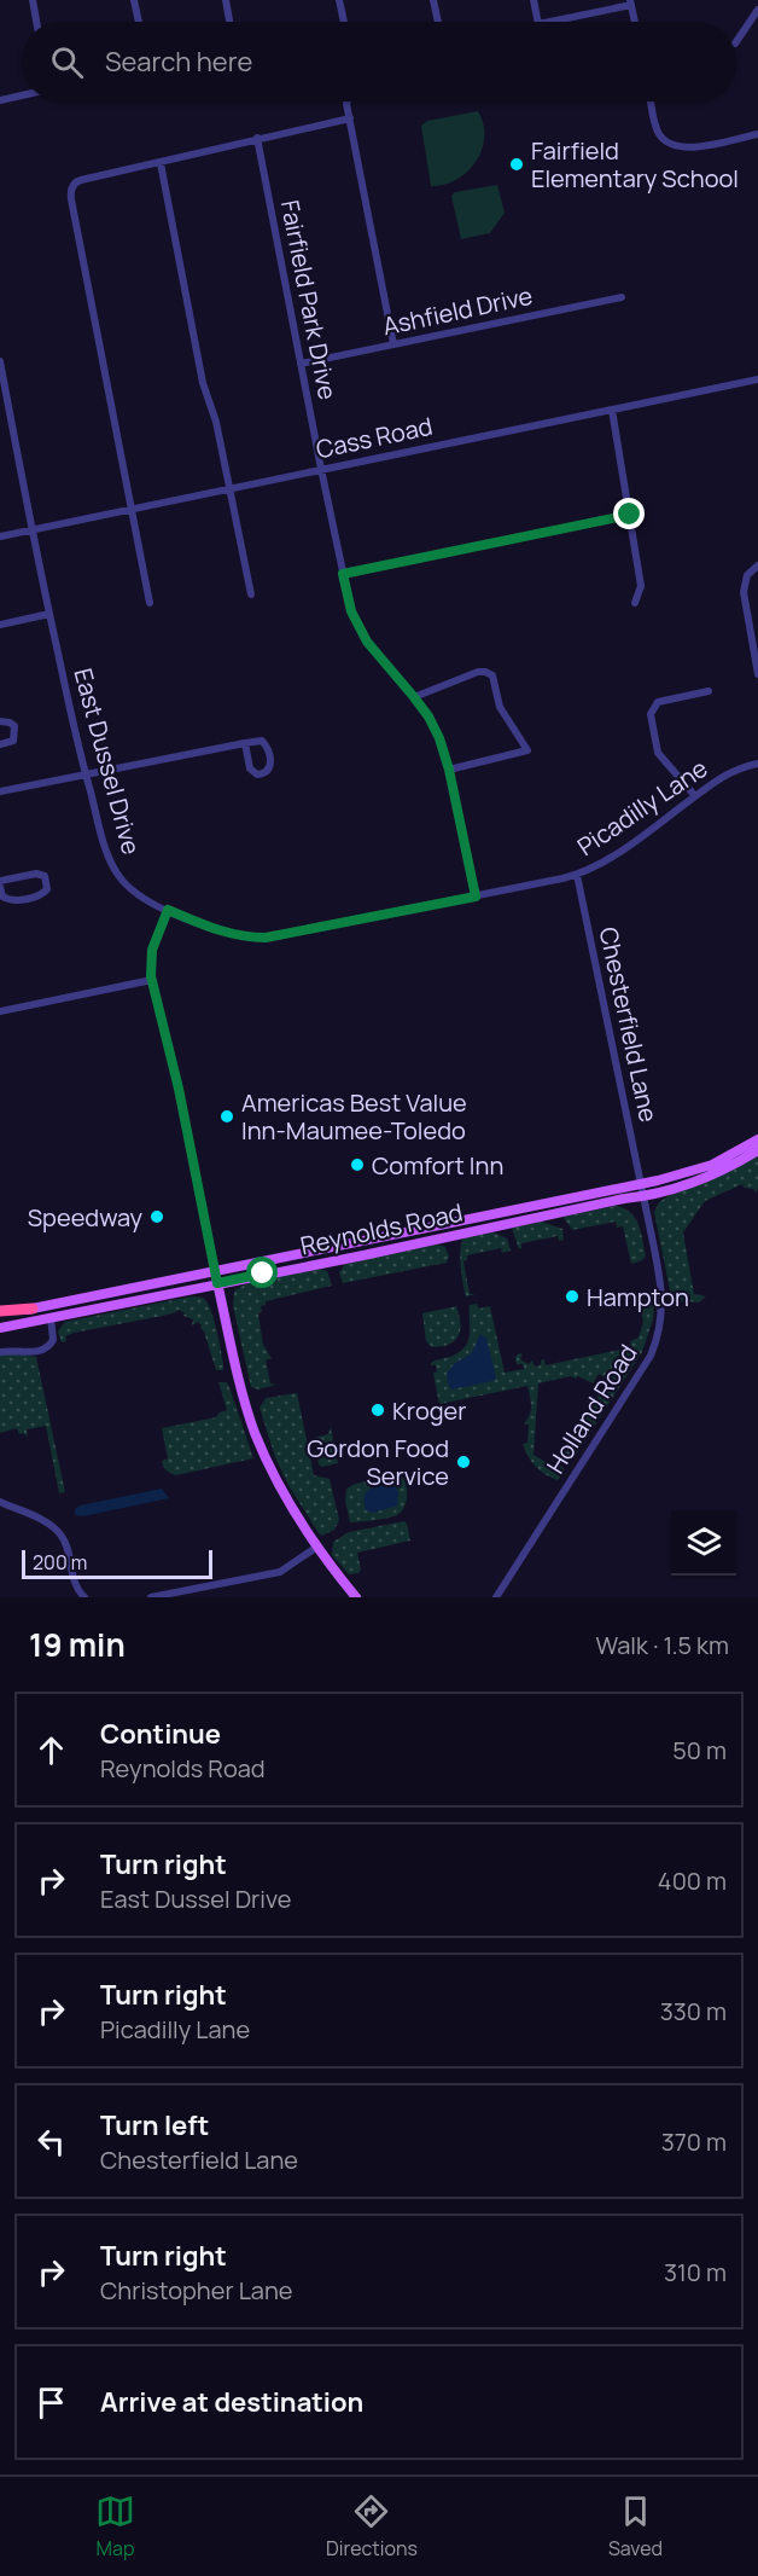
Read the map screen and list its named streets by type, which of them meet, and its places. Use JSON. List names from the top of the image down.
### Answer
{
  "streets": {
    "main road": ["Reynolds Road"],
    "street": [
      "Fairfield Park Drive",
      "Ashfield Drive",
      "Cass Road",
      "East Dussel Drive",
      "Picadilly Lane",
      "Chesterfield Lane",
      "Holland Road"
    ]
  },
  "crossings": [
    ["Fairfield Park Drive", "Ashfield Drive"],
    ["Fairfield Park Drive", "Cass Road"],
    ["Cass Road", "East Dussel Drive"],
    ["East Dussel Drive", "Picadilly Lane"],
    ["Picadilly Lane", "Chesterfield Lane"],
    ["Chesterfield Lane", "Reynolds Road"],
    ["Chesterfield Lane", "Holland Road"],
    ["Reynolds Road", "Holland Road"]
  ],
  "places": [
    "Fairfield Elementary School",
    "Americas Best Value Inn-Maumee-Toledo",
    "Comfort Inn",
    "Speedway",
    "Hampton",
    "Kroger",
    "Gordon Food Service"
  ],
  "scale_bar": "200 m",
  "page": {
    "search": "Search here",
    "scale": "200 m",
    "heading": ["19 min", "Walk · 1.5 km"],
    "list": [
      ["Continue", "Reynolds Road", "50 m"],
      ["Turn right", "East Dussel Drive", "400 m"],
      ["Turn right", "Picadilly Lane", "330 m"],
      ["Turn left", "Chesterfield Lane", "370 m"],
      ["Turn right", "Christopher Lane", "310 m"],
      "Arrive at destination"
    ],
    "nav": ["Map", "Directions", "Saved"]
  }
}
